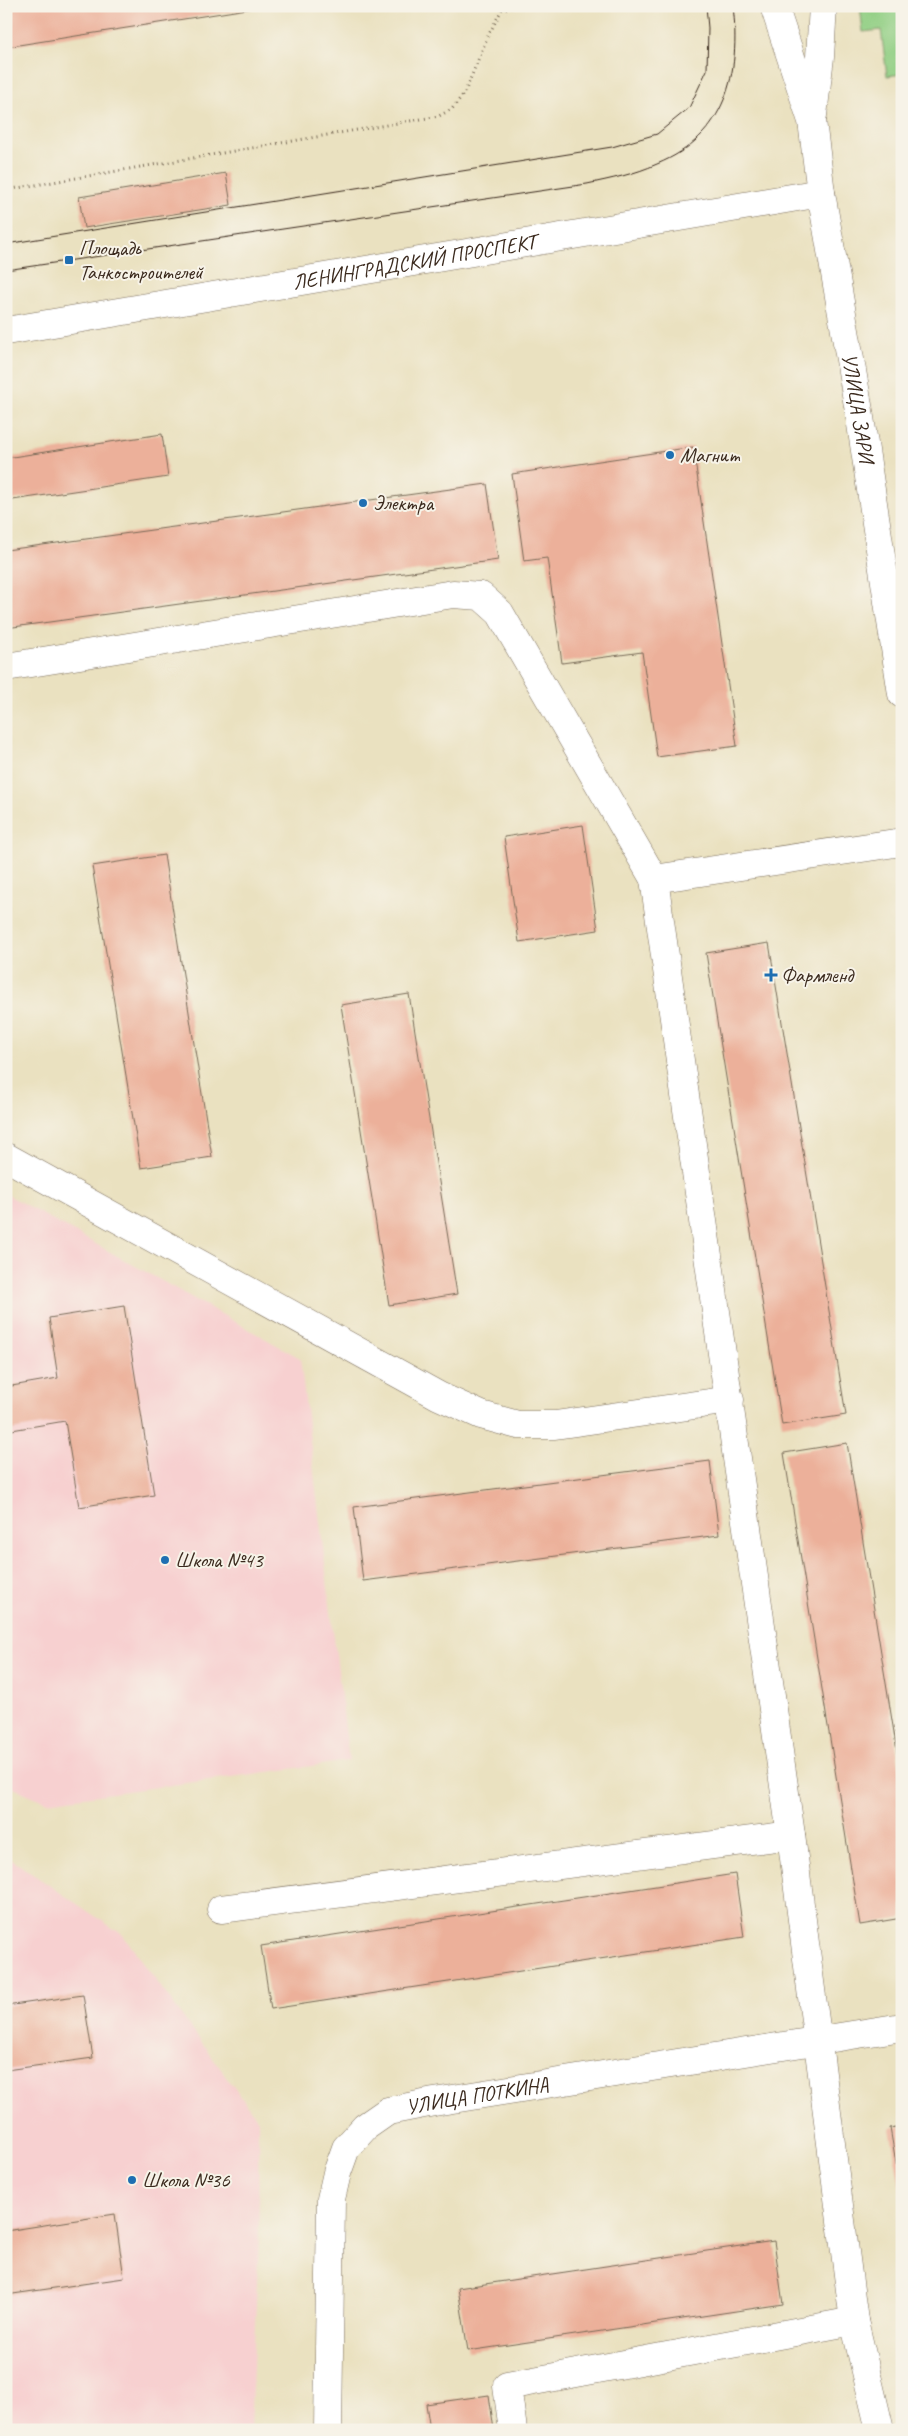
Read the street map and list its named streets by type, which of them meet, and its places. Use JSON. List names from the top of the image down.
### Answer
{
  "streets": {
    "street": ["ЛЕНИНГРАДСКИЙ ПРОСПЕКТ", "УЛИЦА ЗАРИ", "УЛИЦА ПОТКИНА"]
  },
  "crossings": [
    ["ЛЕНИНГРАДСКИЙ ПРОСПЕКТ", "УЛИЦА ЗАРИ"]
  ],
  "places": {
    "transit": ["Площадь Танкостроителей"],
    "other": [
      "Магнит",
      "Электра",
      "Школа №43",
      "Школа №36"
    ],
    "health": ["Фармленд"]
  }
}
